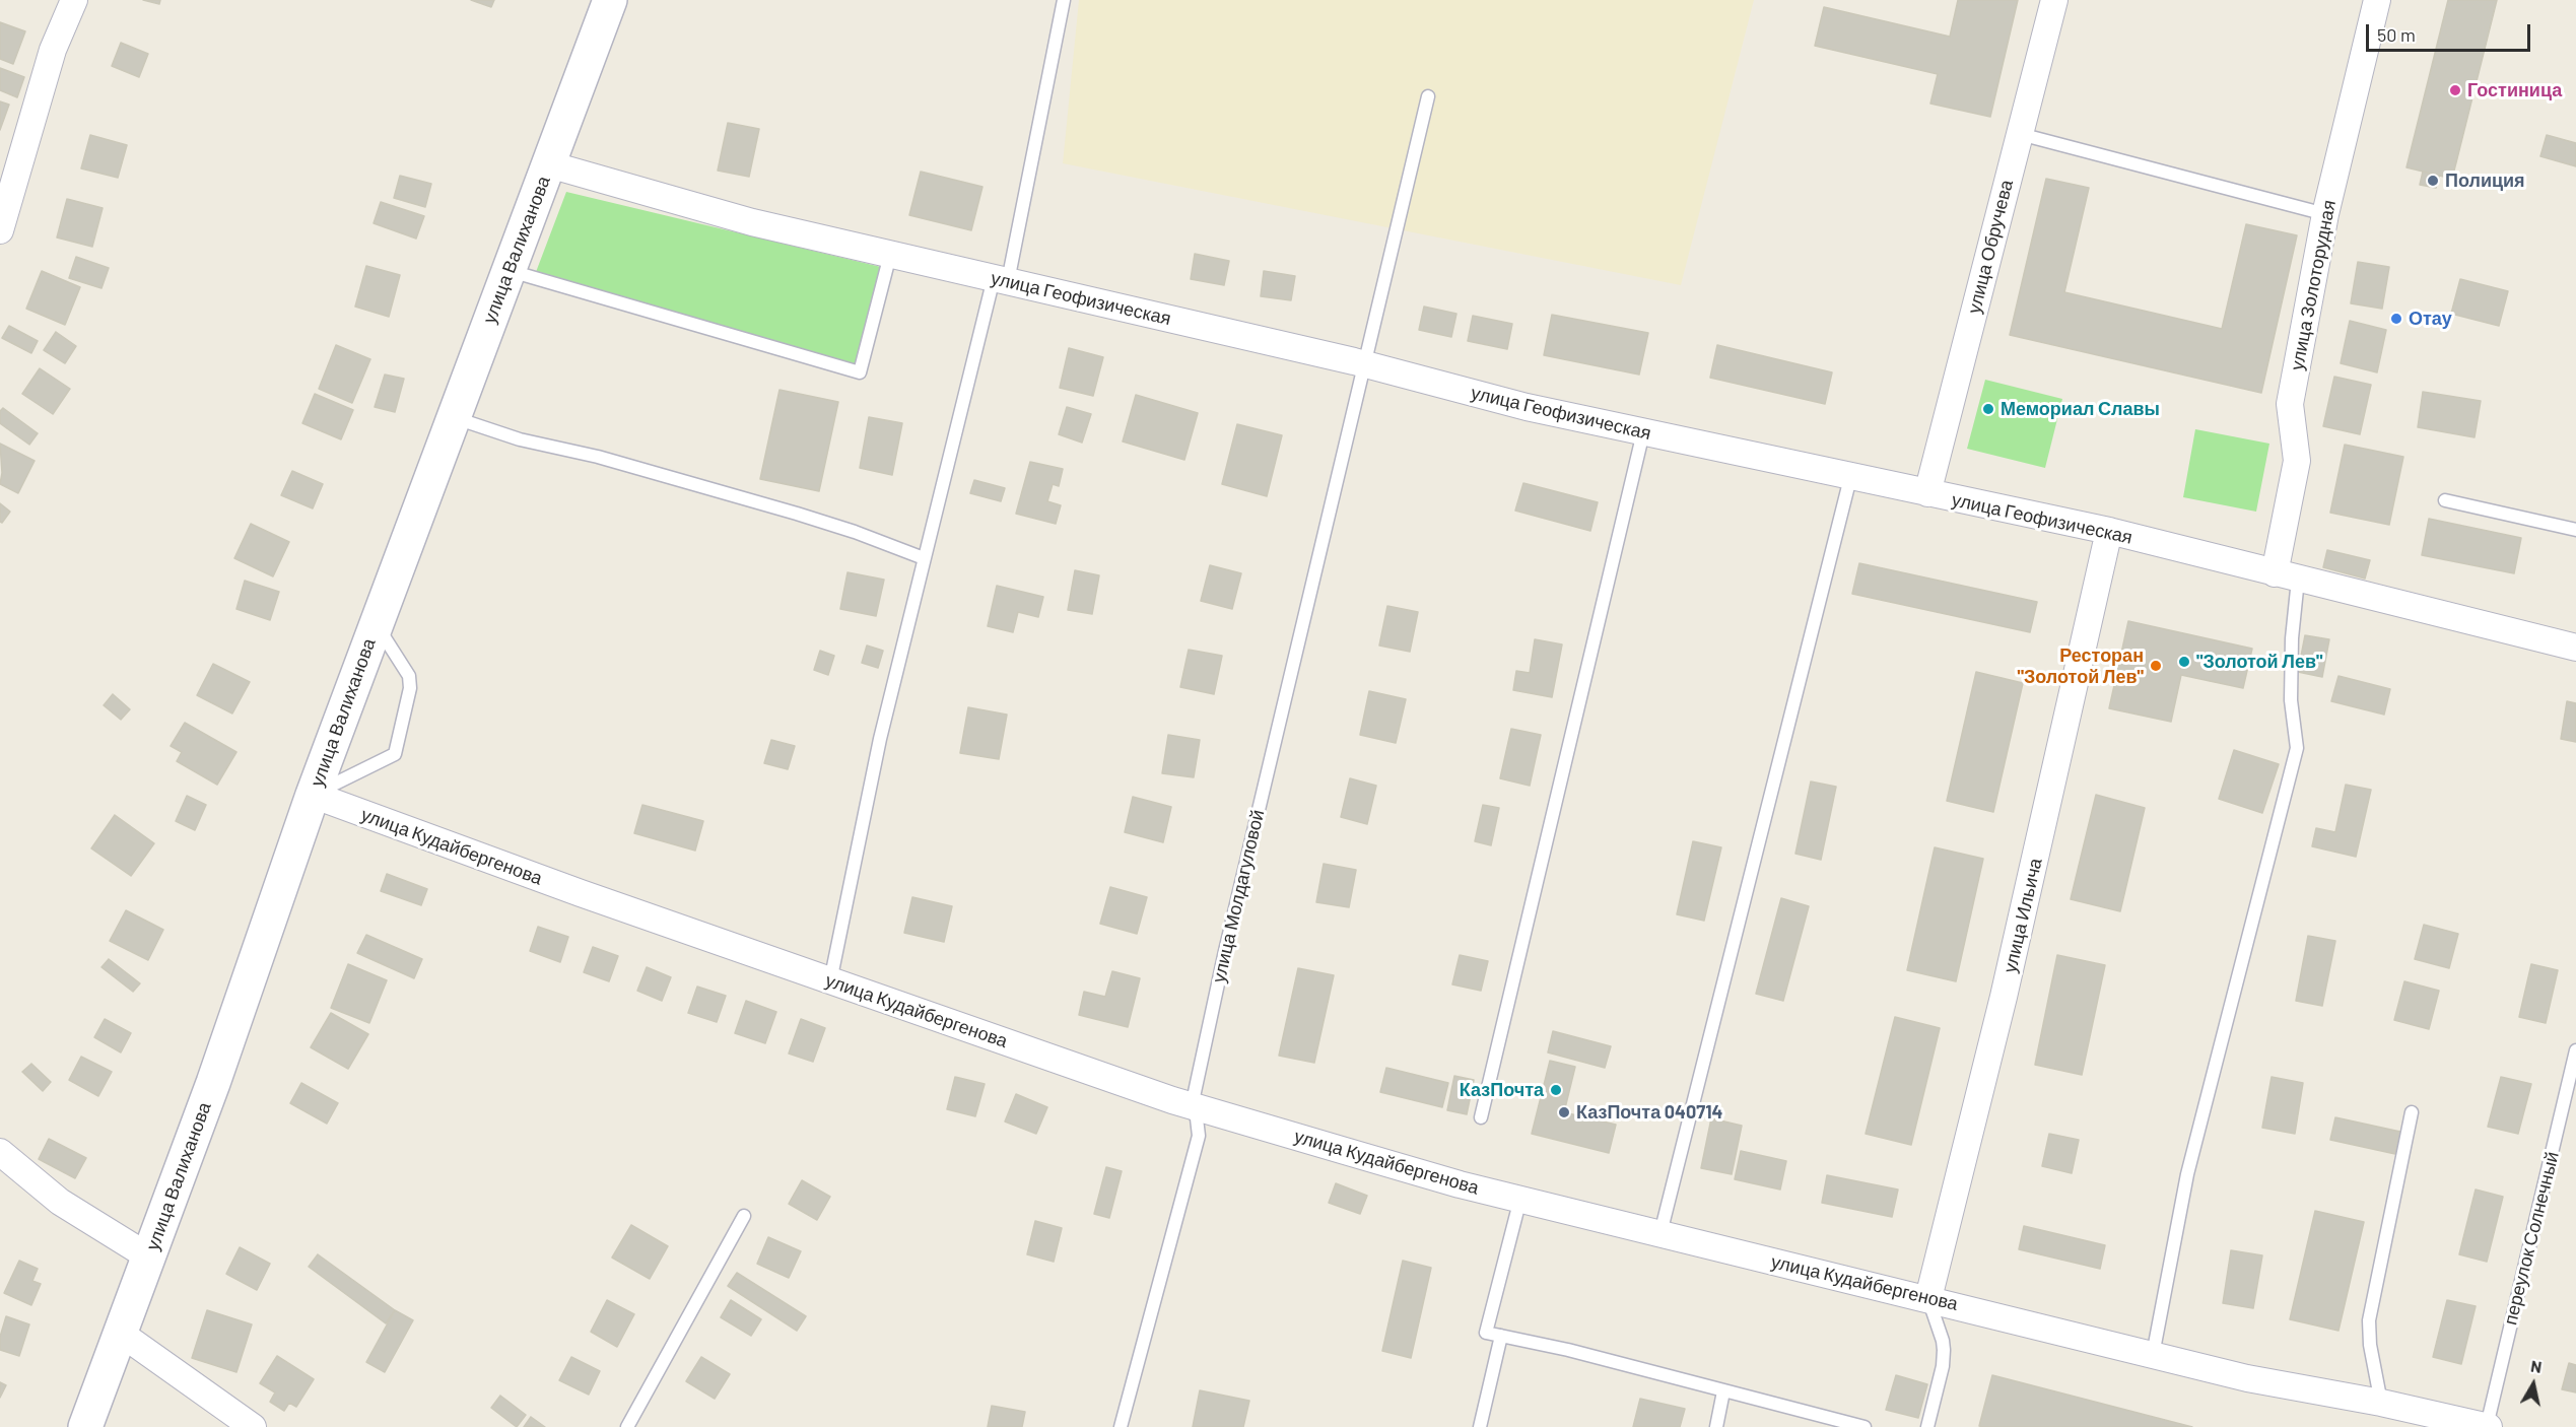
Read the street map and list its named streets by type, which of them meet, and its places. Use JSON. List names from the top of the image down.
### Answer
{
  "streets": {
    "main road": ["улица Валиханова"],
    "street": [
      "улица Обручева",
      "улица Золоторудная",
      "улица Геофизическая",
      "улица Кудайбергенова",
      "улица Ильича"
    ],
    "lane": ["улица Молдагуловой", "переулок Солнечный"]
  },
  "crossings": [
    ["улица Обручева", "улица Геофизическая"],
    ["улица Валиханова", "улица Геофизическая"],
    ["улица Валиханова", "улица Кудайбергенова"],
    ["улица Золоторудная", "улица Геофизическая"],
    ["улица Геофизическая", "улица Молдагуловой"],
    ["улица Геофизическая", "улица Ильича"],
    ["улица Кудайбергенова", "улица Молдагуловой"],
    ["улица Кудайбергенова", "улица Ильича"],
    ["улица Кудайбергенова", "переулок Солнечный"]
  ],
  "places": [
    "Гостиница",
    "Полиция",
    "Отау",
    "Мемориал Славы",
    "\"Золотой Лев\"",
    "Ресторан \"Золотой Лев\"",
    "КазПочта",
    "КазПочта 040714"
  ],
  "scale_bar": "50 m",
  "north": "top"
}
